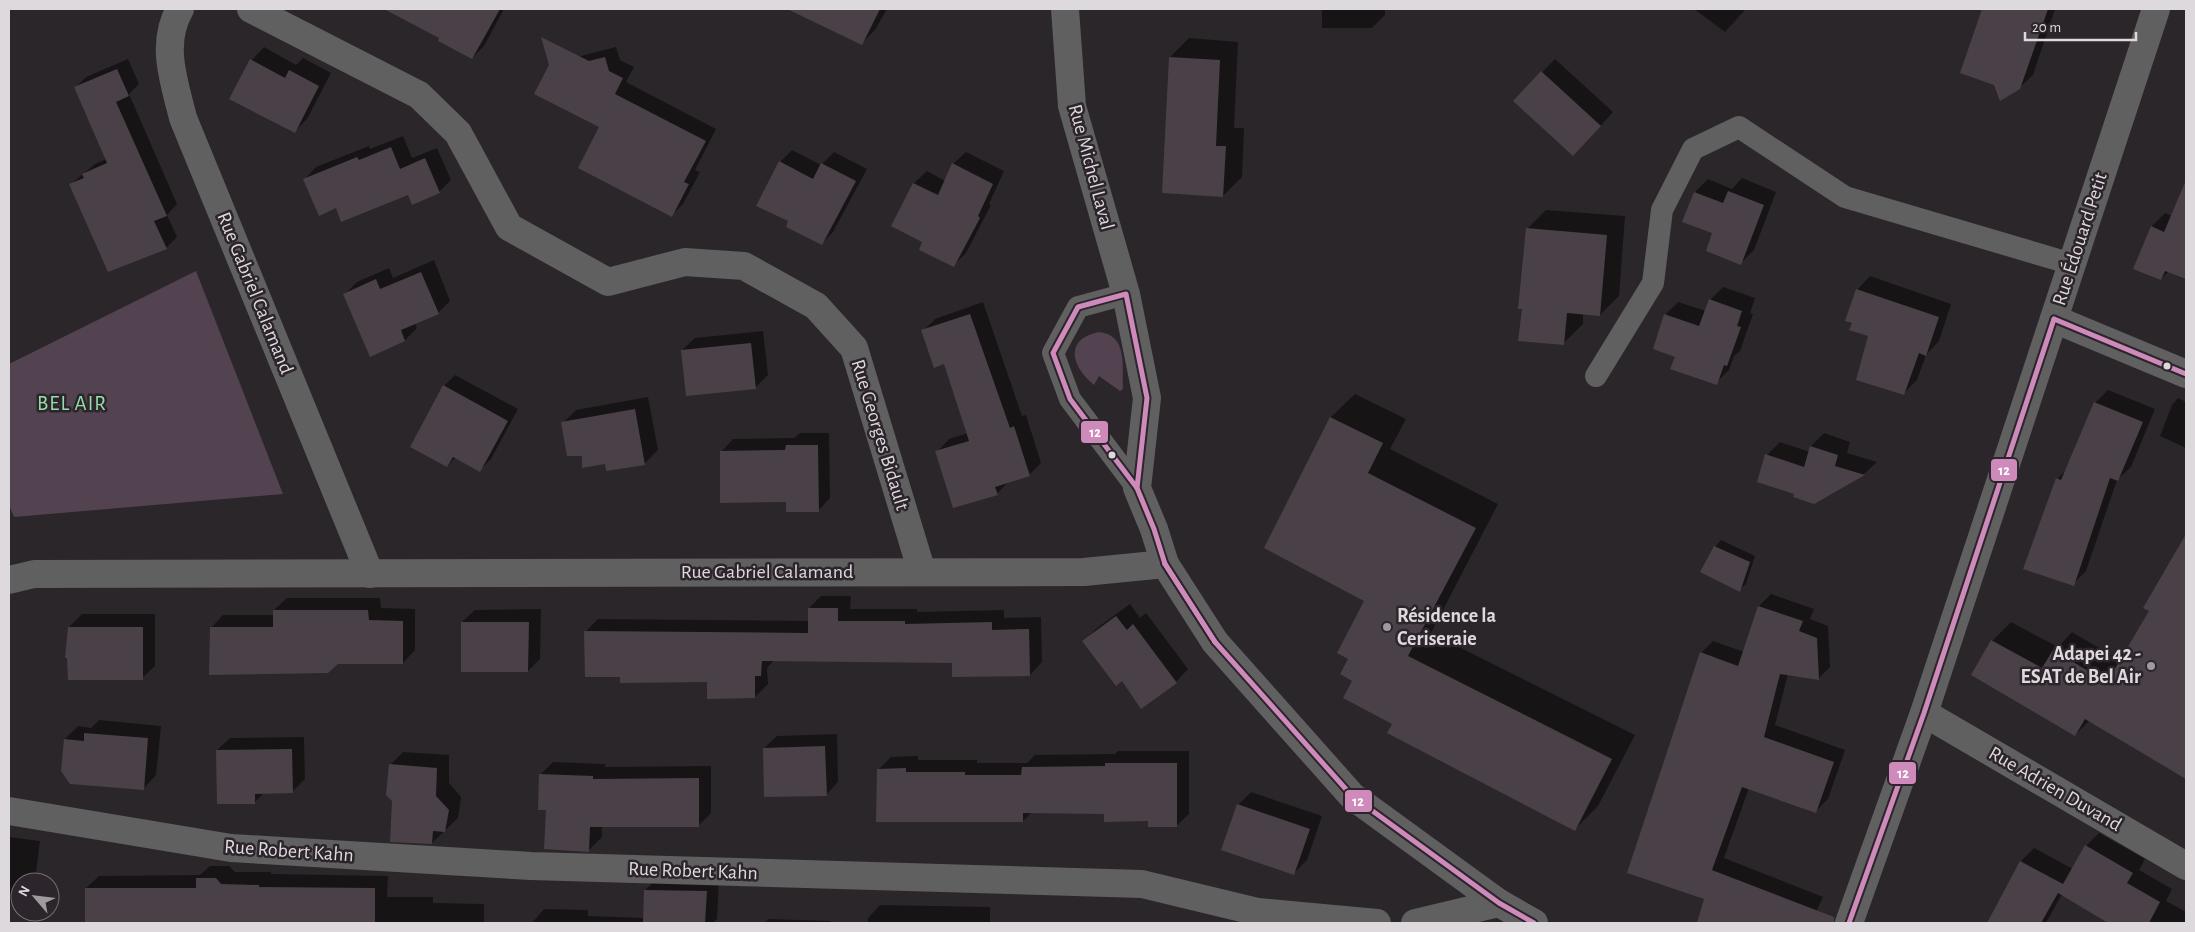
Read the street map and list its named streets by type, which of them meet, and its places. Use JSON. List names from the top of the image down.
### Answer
{
  "streets": {
    "street": [
      "Rue Michel Laval",
      "Rue Édouard Petit",
      "Rue Gabriel Calamand",
      "Rue Georges Bidault",
      "Rue Adrien Duvand",
      "Rue Robert Kahn"
    ]
  },
  "crossings": [
    ["Rue Michel Laval", "Rue Gabriel Calamand"],
    ["Rue Édouard Petit", "Rue Adrien Duvand"],
    ["Rue Gabriel Calamand", "Rue Georges Bidault"]
  ],
  "districts": ["BEL AIR"],
  "places": ["Résidence la Ceriseraie", "Adapei 42 - ESAT de Bel Air"],
  "lines": ["transit line 12"],
  "scale_bar": "20 m",
  "north": "top left"
}
